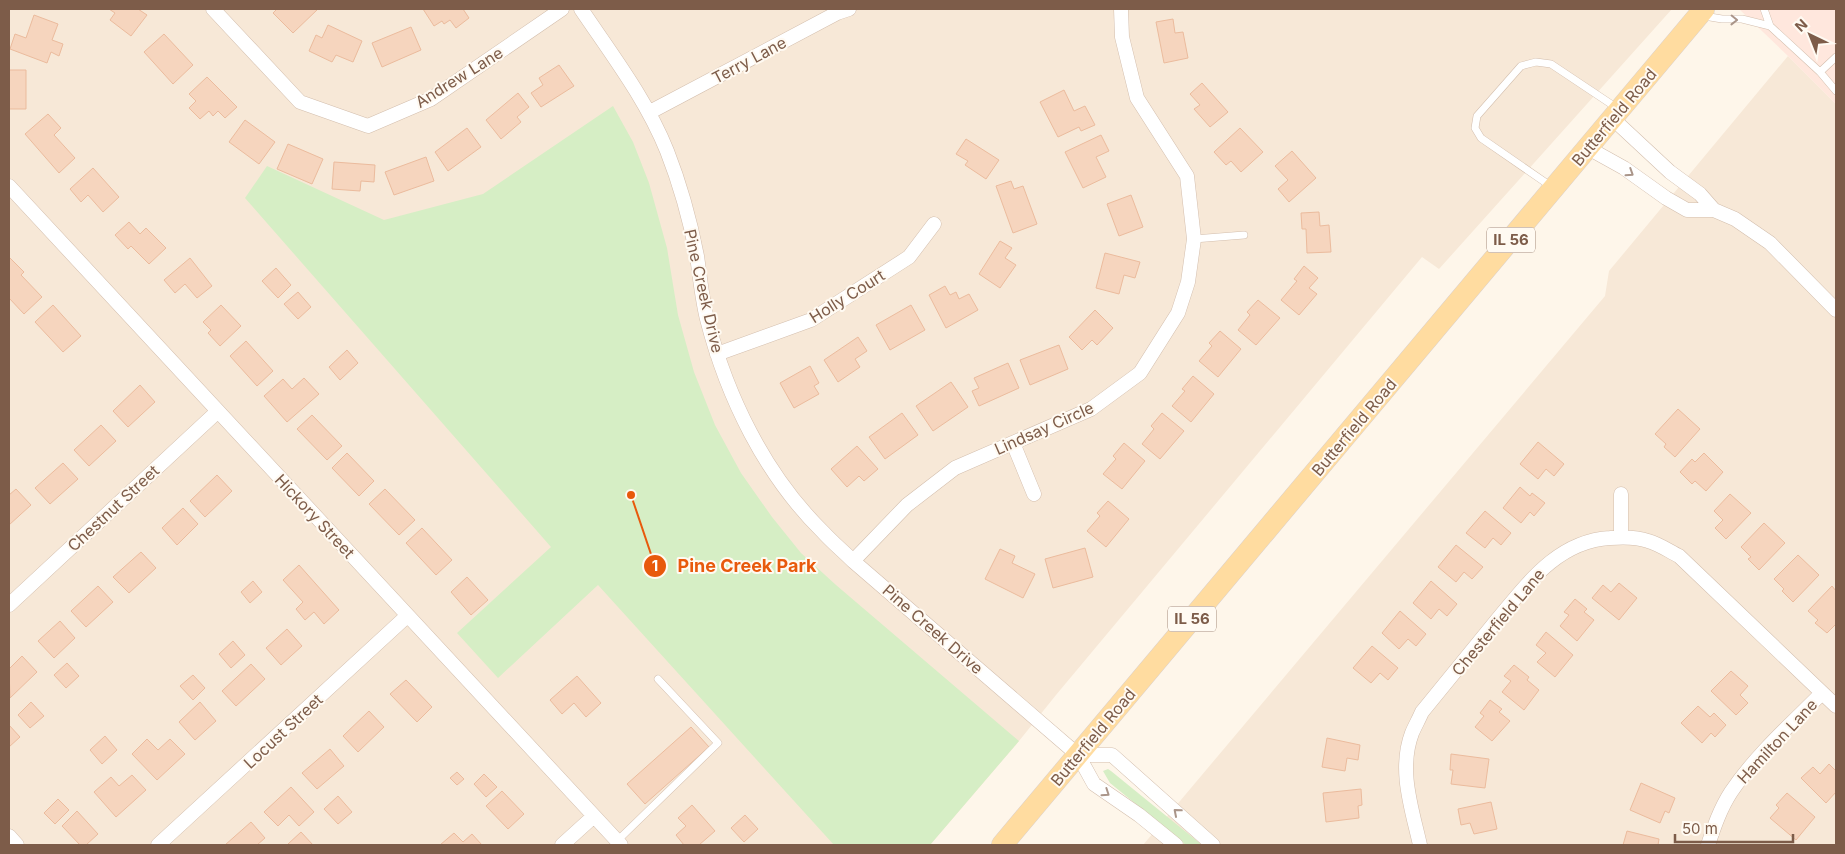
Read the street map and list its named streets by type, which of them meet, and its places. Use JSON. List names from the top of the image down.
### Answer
{
  "streets": {
    "main road": ["Butterfield Road", "IL 56"],
    "street": [
      "Terry Lane",
      "Andrew Lane",
      "Pine Creek Drive",
      "Holly Court",
      "Lindsay Circle",
      "Chestnut Street",
      "Hickory Street",
      "Chesterfield Lane",
      "Locust Street",
      "Hamilton Lane"
    ]
  },
  "crossings": [
    ["Terry Lane", "Pine Creek Drive"],
    ["Butterfield Road", "Pine Creek Drive"],
    ["Pine Creek Drive", "Holly Court"],
    ["Pine Creek Drive", "Lindsay Circle"],
    ["Chestnut Street", "Hickory Street"],
    ["Hickory Street", "Locust Street"],
    ["Chesterfield Lane", "Hamilton Lane"]
  ],
  "places": ["Pine Creek Park"],
  "scale_bar": "50 m",
  "north": "top left"
}
